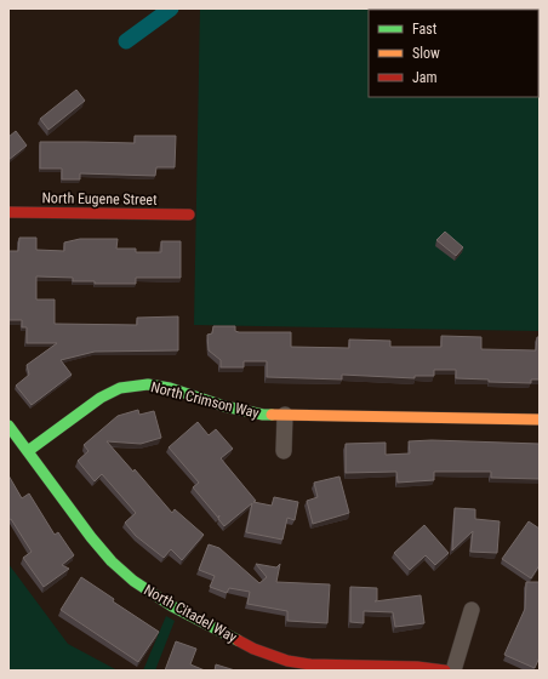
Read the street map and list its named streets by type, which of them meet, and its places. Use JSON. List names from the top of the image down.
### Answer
{
  "streets": {
    "street": ["North Eugene Street", "North Crimson Way", "North Citadel Way"]
  },
  "crossings": [
    ["North Crimson Way", "North Citadel Way"]
  ],
  "legend": ["Fast", "Slow", "Jam"]
}
